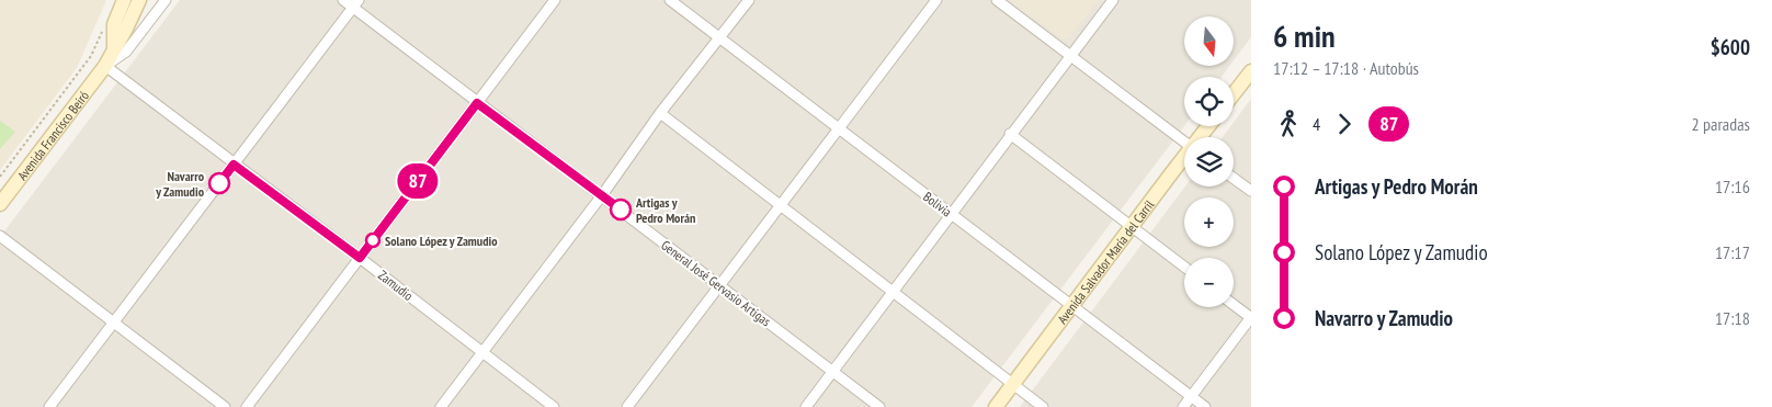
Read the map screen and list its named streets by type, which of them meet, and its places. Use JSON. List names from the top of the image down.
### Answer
{
  "streets": {
    "main road": ["Avenida Francisco Beiró", "Avenida Salvador María del Carril"],
    "street": ["Bolivia", "General José Gervasio Artigas", "Zamudio"]
  },
  "crossings": [
    ["Avenida Francisco Beiró", "Zamudio"],
    ["Bolivia", "Avenida Salvador María del Carril"]
  ],
  "places": ["Navarro y Zamudio", "Artigas y Pedro Morán", "Solano López y Zamudio"],
  "lines": ["bus line 87"],
  "north": "bottom",
  "page": {
    "on_map": "87",
    "heading": ["6 min", "17:12 – 17:18 · Autobús", "$600"],
    "map_buttons": ["+", "−"],
    "legs": ["4", "87", "2 paradas"],
    "list": [
      {
        "name": "Artigas y Pedro Morán",
        "value": "17:16"
      },
      {
        "name": "Solano López y Zamudio",
        "value": "17:17"
      },
      {
        "name": "Navarro y Zamudio",
        "value": "17:18"
      }
    ]
  }
}
